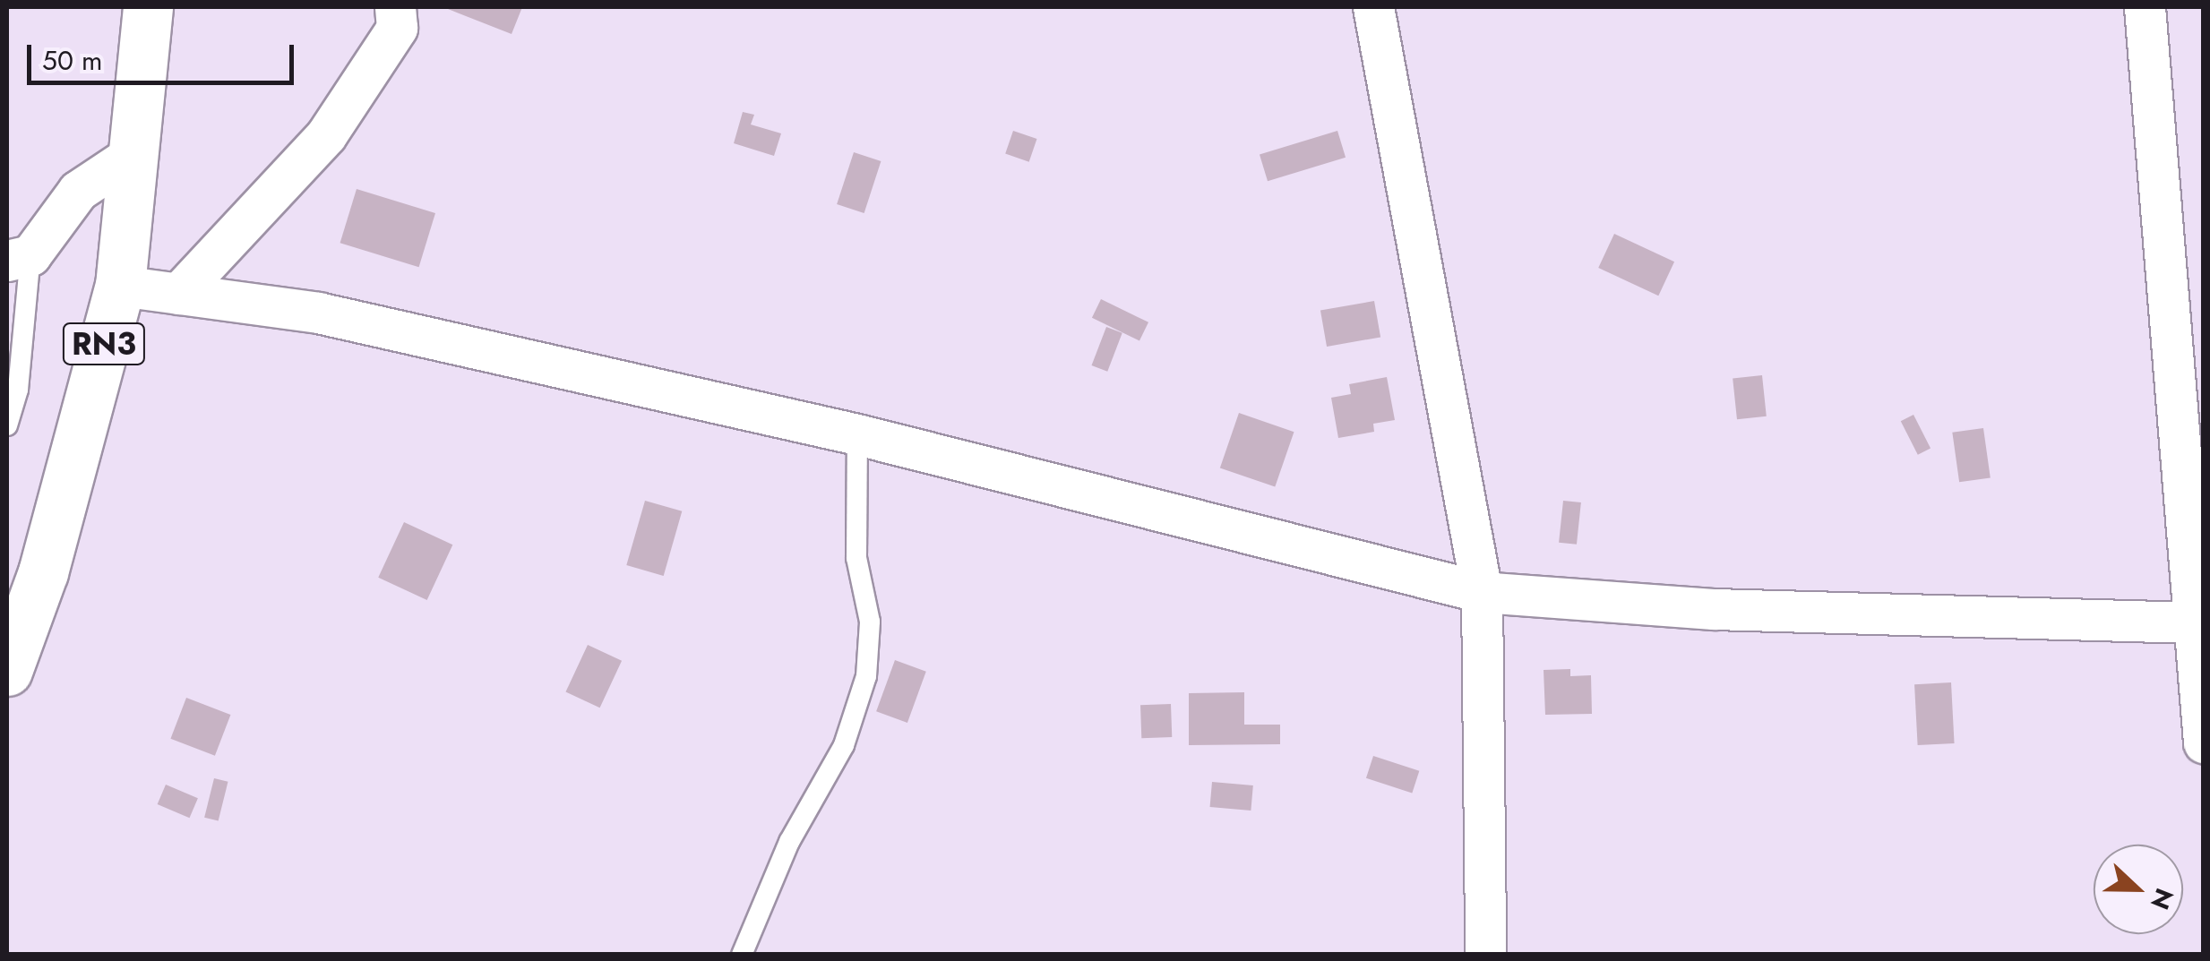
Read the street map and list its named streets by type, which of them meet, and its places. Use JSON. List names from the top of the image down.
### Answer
{
  "streets": {
    "highway": ["RN3"]
  },
  "scale_bar": "50 m",
  "north": "right"
}
